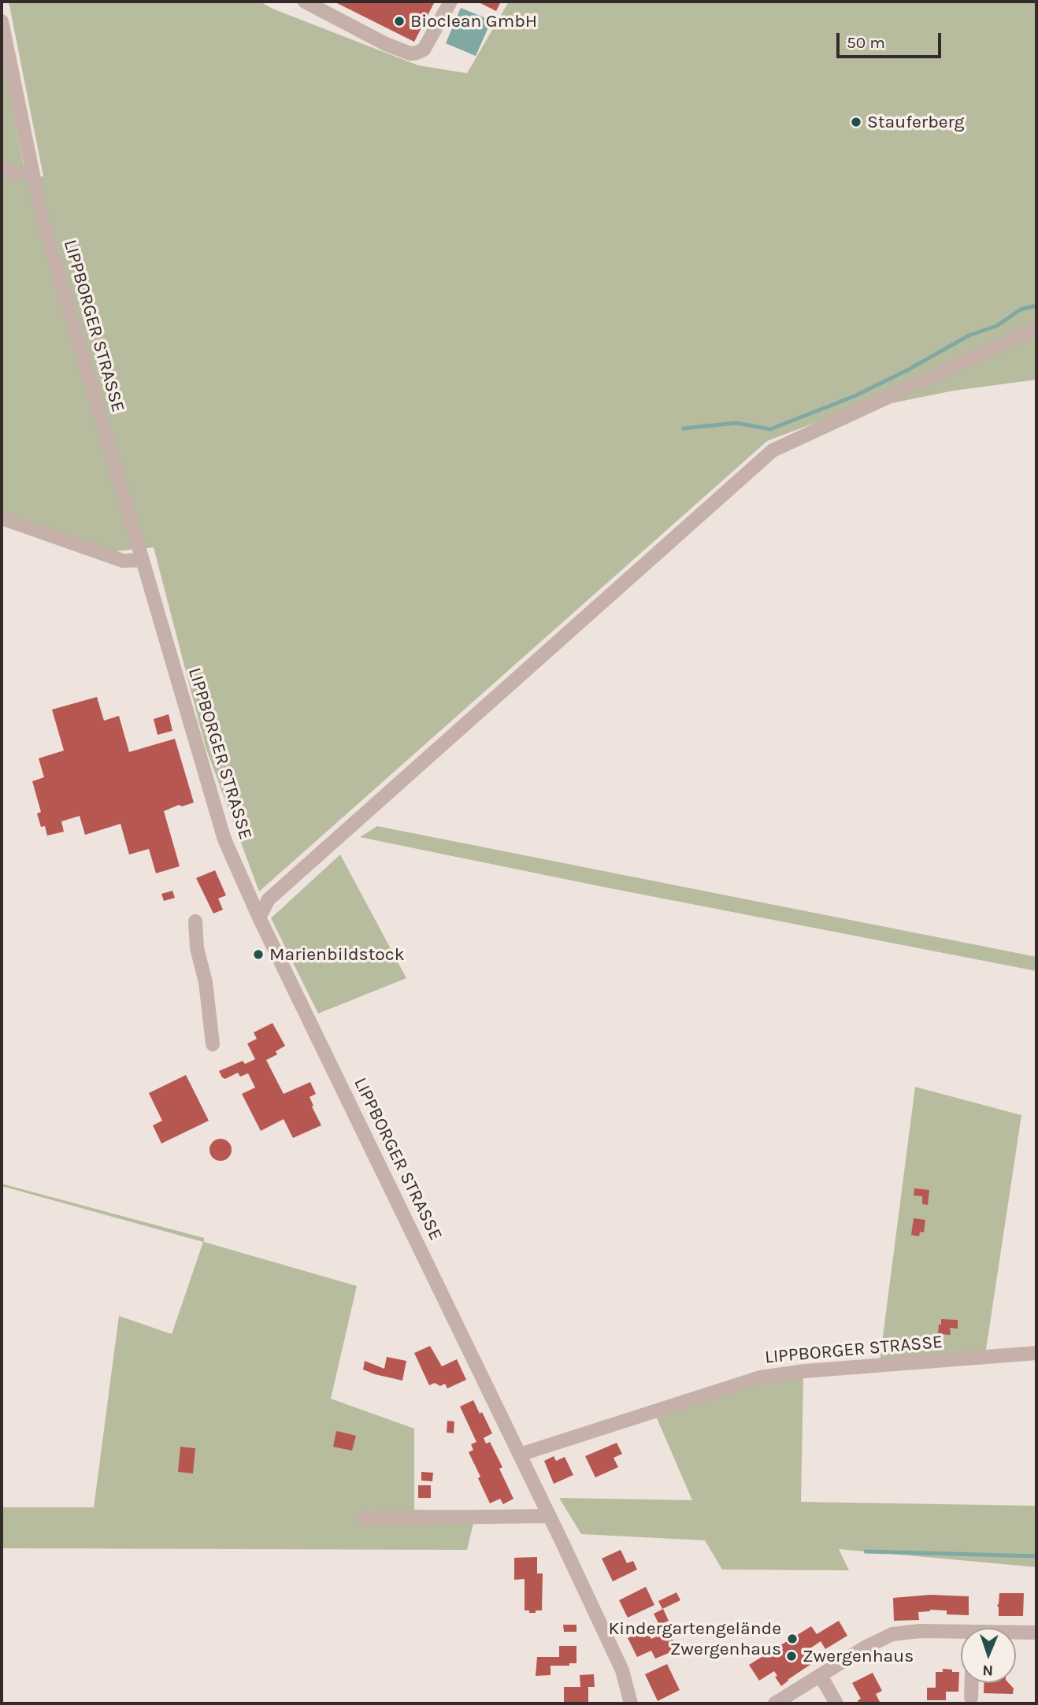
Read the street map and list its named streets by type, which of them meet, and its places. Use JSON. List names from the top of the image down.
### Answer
{
  "streets": {
    "street": ["LIPPBORGER STRASSE"]
  },
  "places": [
    "Bioclean GmbH",
    "Stauferberg",
    "Marienbildstock",
    "Kindergartengelände Zwergenhaus",
    "Zwergenhaus"
  ],
  "scale_bar": "50 m",
  "north": "bottom"
}
